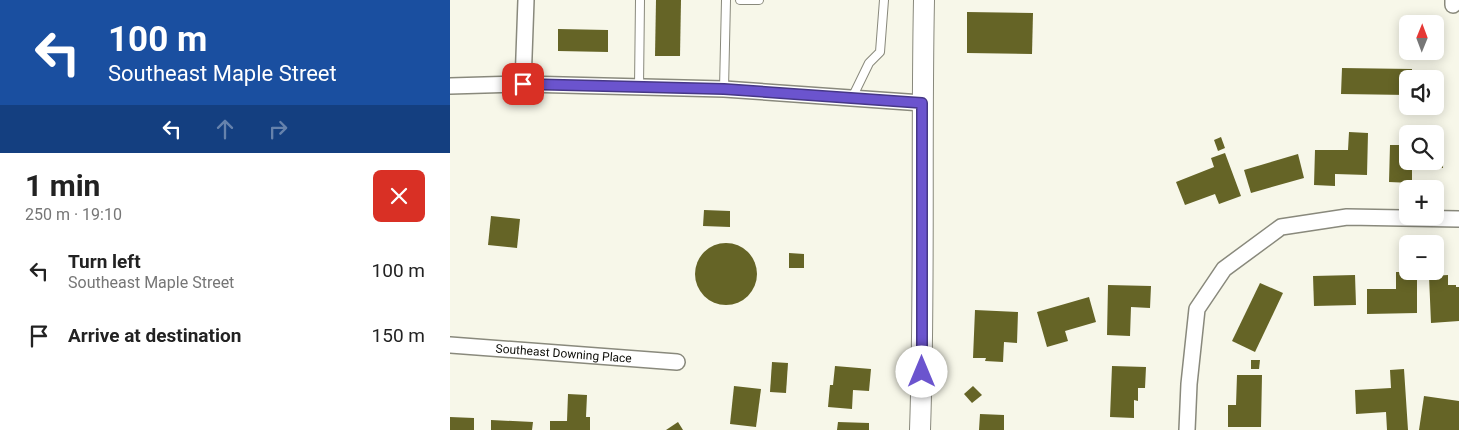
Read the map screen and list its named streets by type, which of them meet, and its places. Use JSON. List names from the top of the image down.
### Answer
{
  "streets": {
    "street": ["Southeast Downing Place"]
  },
  "north": "top",
  "page": {
    "turn": ["100 m", "Southeast Maple Street"],
    "map_buttons": ["+", "−"],
    "heading": ["1 min", "250 m · 19:10"],
    "list": [
      {
        "name": "Turn left",
        "note": "Southeast Maple Street",
        "value": "100 m"
      },
      {
        "name": "Arrive at destination",
        "value": "150 m"
      }
    ]
  }
}
